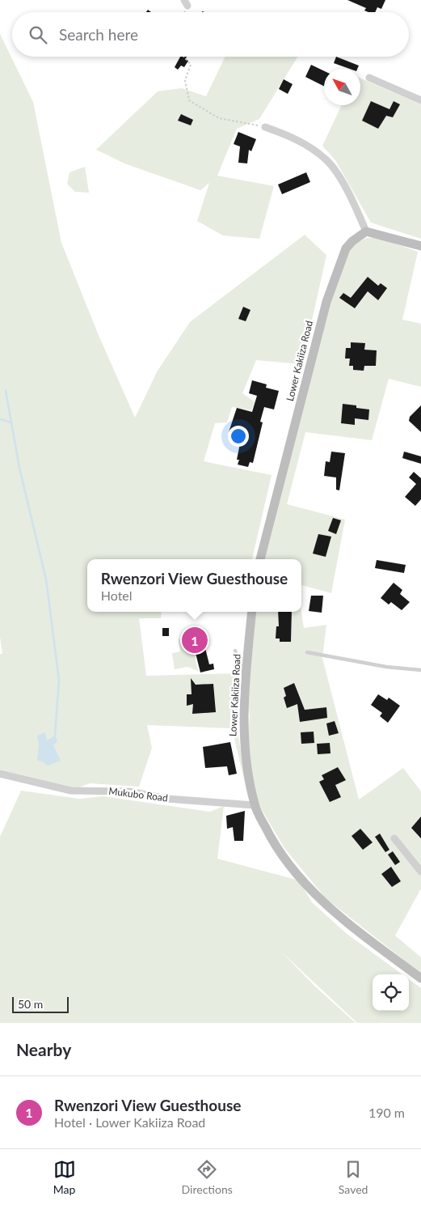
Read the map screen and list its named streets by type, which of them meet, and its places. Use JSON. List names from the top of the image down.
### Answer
{
  "streets": {
    "main road": ["Lower Kakiiza Road"],
    "street": ["Mukubo Road"]
  },
  "crossings": [
    ["Lower Kakiiza Road", "Mukubo Road"]
  ],
  "scale_bar": "50 m",
  "north": "top left",
  "page": {
    "search": "Search here",
    "popup": ["Rwenzori View Guesthouse", "Hotel"],
    "pins": "1",
    "scale": "50 m",
    "heading": "Nearby",
    "list": [
      {
        "mark": "1",
        "name": "Rwenzori View Guesthouse",
        "note": "Hotel · Lower Kakiiza Road",
        "value": "190 m"
      }
    ],
    "nav": ["Map", "Directions", "Saved"]
  }
}
